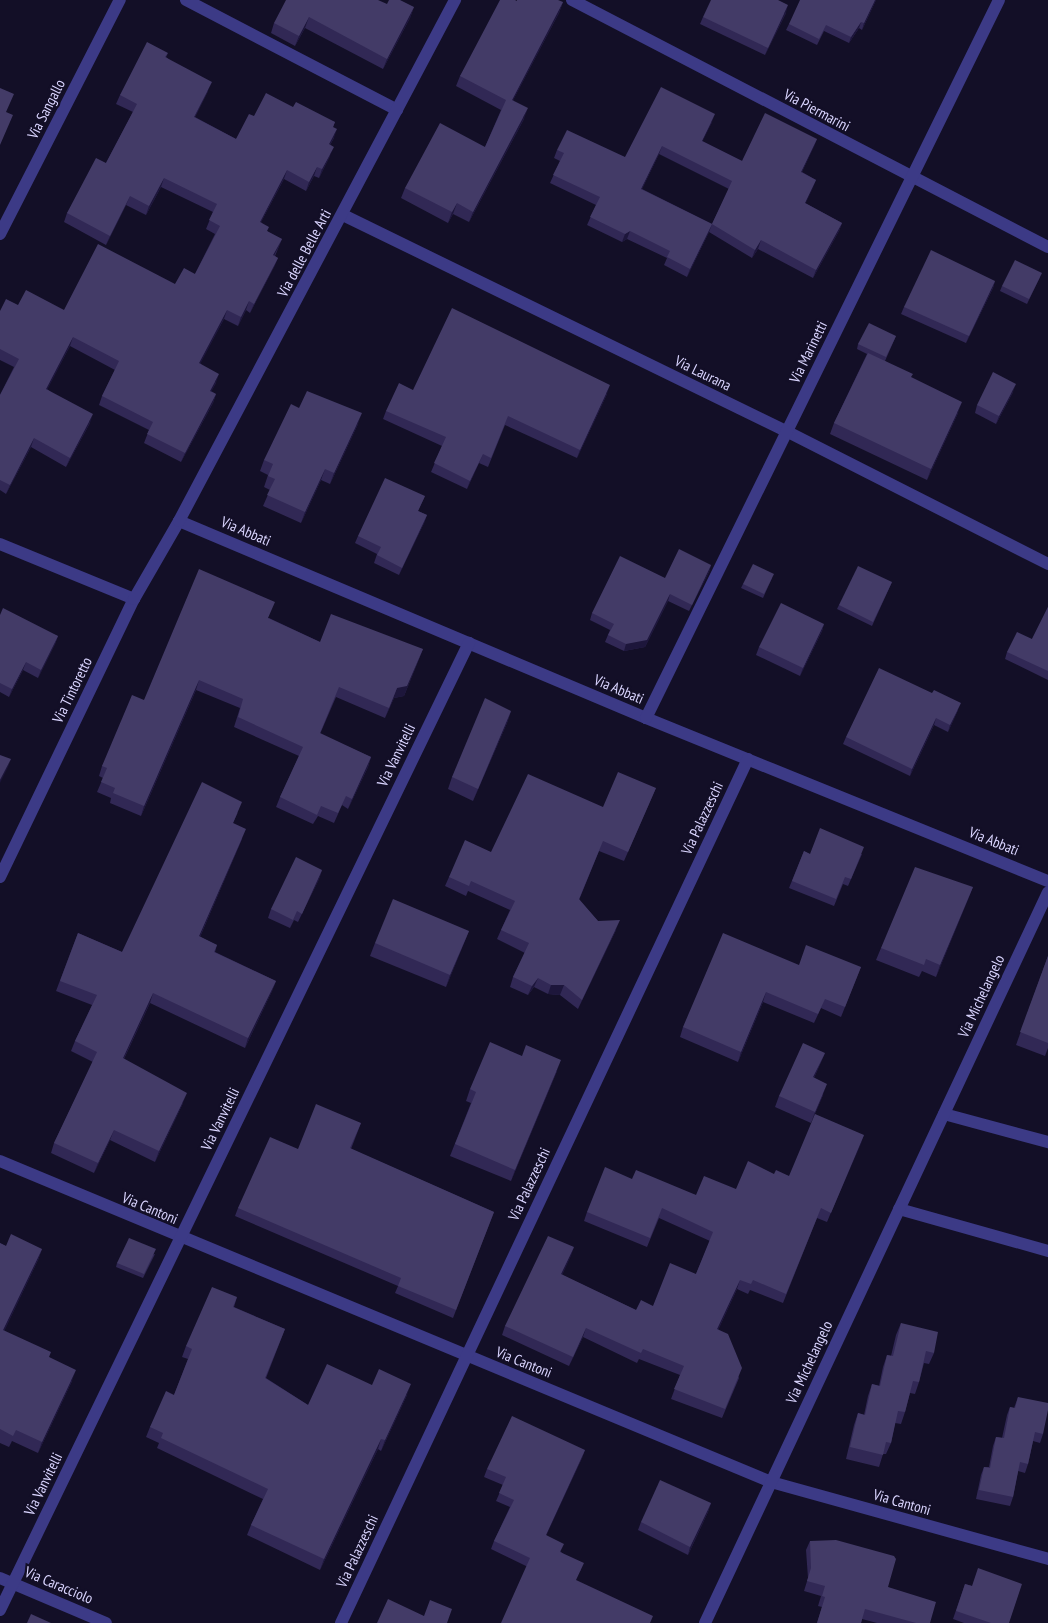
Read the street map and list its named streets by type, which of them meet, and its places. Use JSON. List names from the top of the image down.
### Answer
{
  "streets": {
    "street": [
      "Via Sangallo",
      "Via Piermarini",
      "Via delle Belle Arti",
      "Via Marinetti",
      "Via Laurana",
      "Via Abbati",
      "Via Tintoretto",
      "Via Vanvitelli",
      "Via Palazzeschi",
      "Via Michelangelo",
      "Via Cantoni",
      "Via Caracciolo"
    ]
  },
  "crossings": [
    ["Via Piermarini", "Via Marinetti"],
    ["Via delle Belle Arti", "Via Laurana"],
    ["Via delle Belle Arti", "Via Abbati"],
    ["Via delle Belle Arti", "Via Tintoretto"],
    ["Via Marinetti", "Via Laurana"],
    ["Via Marinetti", "Via Abbati"],
    ["Via Abbati", "Via Tintoretto"],
    ["Via Abbati", "Via Vanvitelli"],
    ["Via Abbati", "Via Palazzeschi"],
    ["Via Vanvitelli", "Via Cantoni"],
    ["Via Vanvitelli", "Via Caracciolo"],
    ["Via Palazzeschi", "Via Cantoni"],
    ["Via Michelangelo", "Via Cantoni"]
  ]
}
